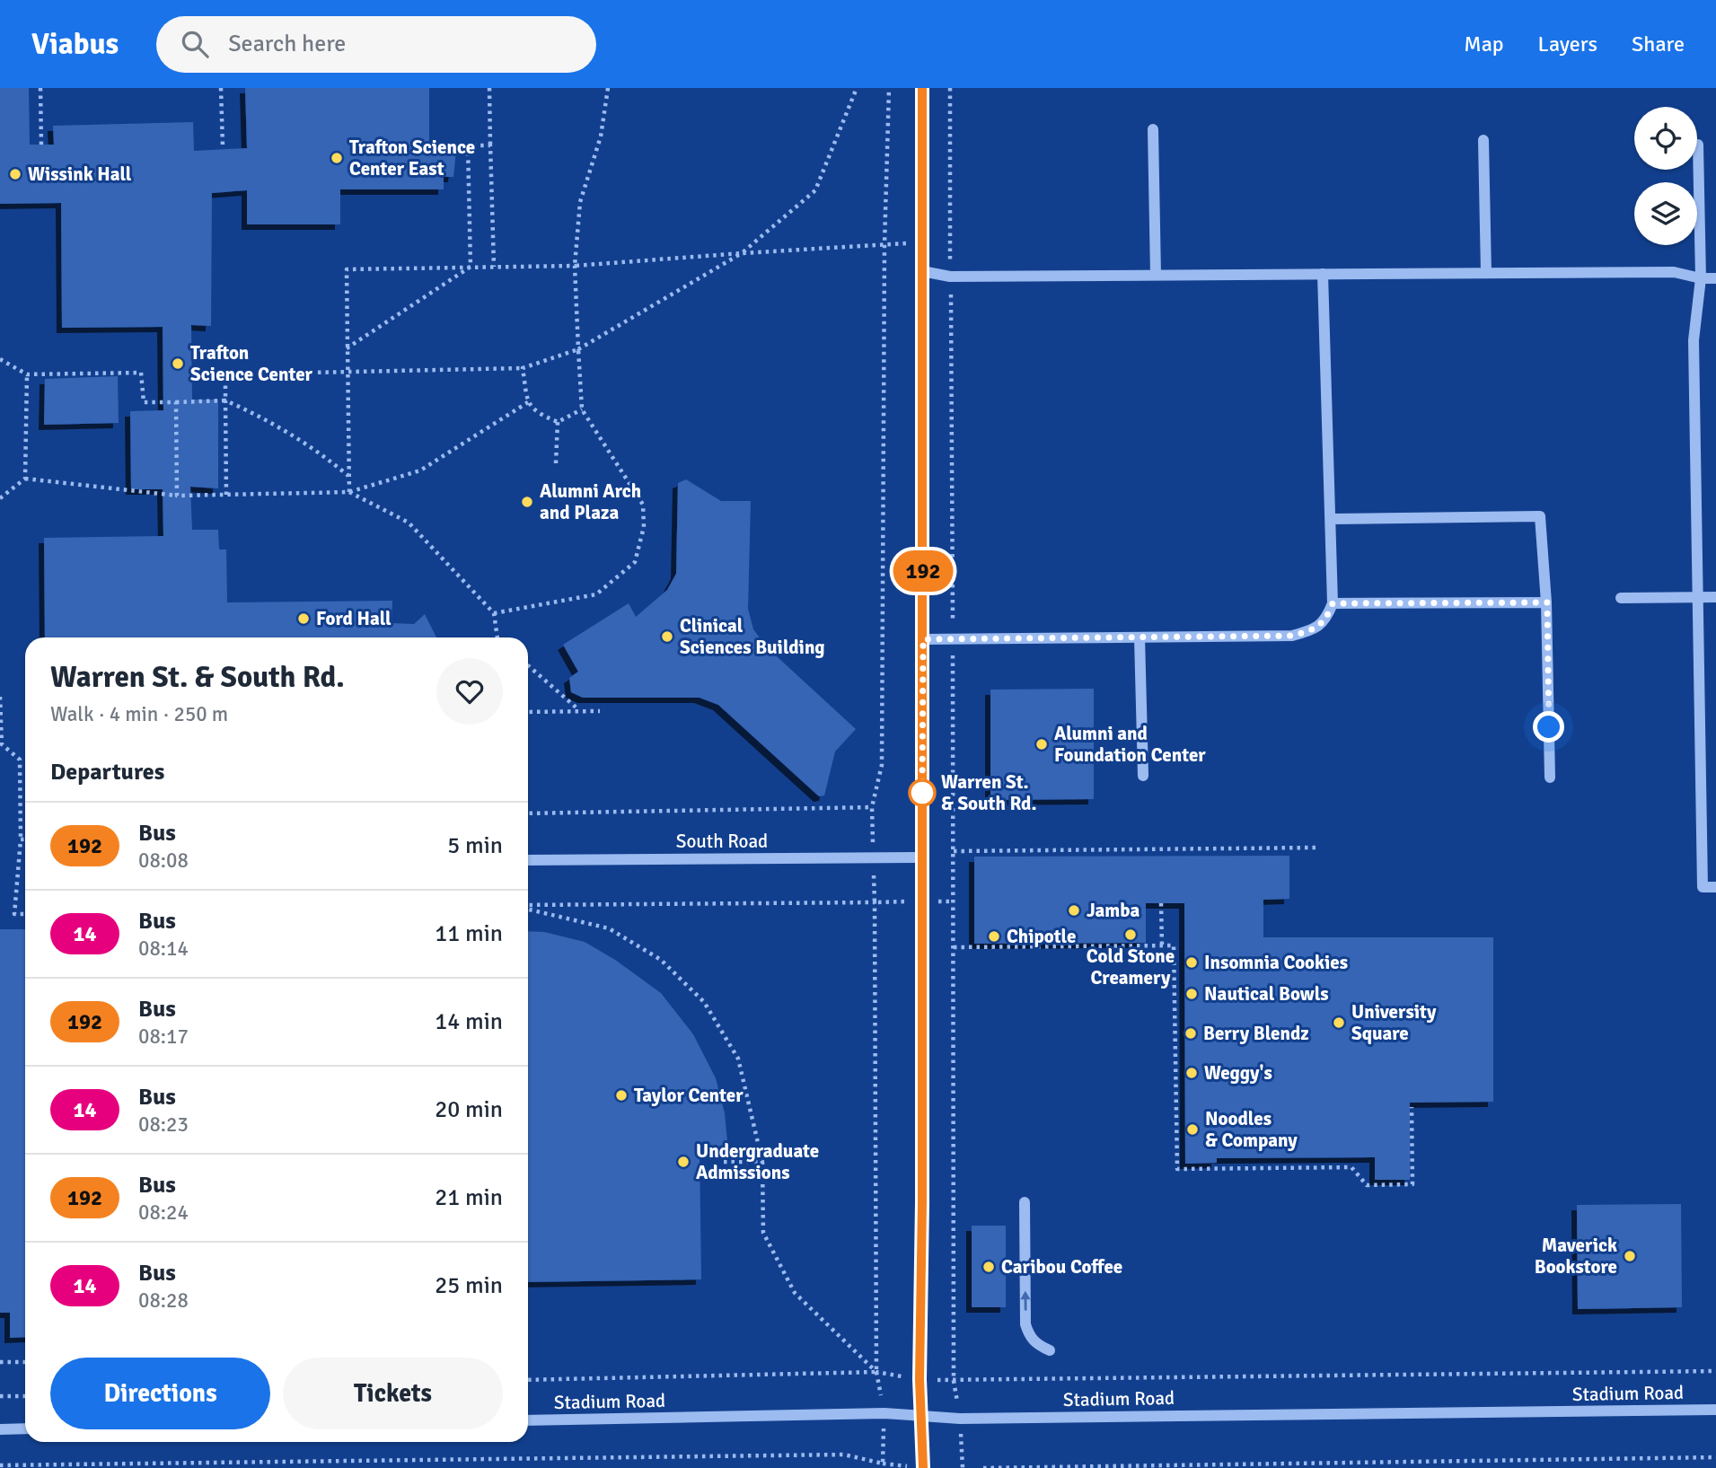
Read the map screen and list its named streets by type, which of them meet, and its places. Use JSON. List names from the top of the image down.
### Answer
{
  "streets": {
    "street": ["South Road", "Stadium Road"]
  },
  "places": [
    "Trafton Science Center East",
    "Wissink Hall",
    "Trafton Science Center",
    "Alumni Arch and Plaza",
    "Ford Hall",
    "Clinical Sciences Building",
    "Alumni and Foundation Center",
    "Warren St. & South Rd.",
    "Jamba",
    "Cold Stone Creamery",
    "Chipotle",
    "Insomnia Cookies",
    "Nautical Bowls",
    "University Square",
    "Berry Blendz",
    "Weggy's",
    "Taylor Center",
    "Noodles & Company",
    "Undergraduate Admissions",
    "Maverick Bookstore",
    "Caribou Coffee"
  ],
  "lines": ["bus line 192"],
  "page": {
    "header": "Viabus",
    "search": "Search here",
    "nav": ["Map", "Layers", "Share"],
    "on_map": "192",
    "heading": [
      ["Warren St. & South Rd.", "Walk · 4 min · 250 m"],
      "Departures"
    ],
    "list": [
      {
        "mark": "192",
        "name": "Bus",
        "note": "08:08",
        "value": "5 min"
      },
      {
        "mark": "14",
        "name": "Bus",
        "note": "08:14",
        "value": "11 min"
      },
      {
        "mark": "192",
        "name": "Bus",
        "note": "08:17",
        "value": "14 min"
      },
      {
        "mark": "14",
        "name": "Bus",
        "note": "08:23",
        "value": "20 min"
      },
      {
        "mark": "192",
        "name": "Bus",
        "note": "08:24",
        "value": "21 min"
      },
      {
        "mark": "14",
        "name": "Bus",
        "note": "08:28",
        "value": "25 min"
      }
    ],
    "buttons": ["Directions", "Tickets"]
  }
}
